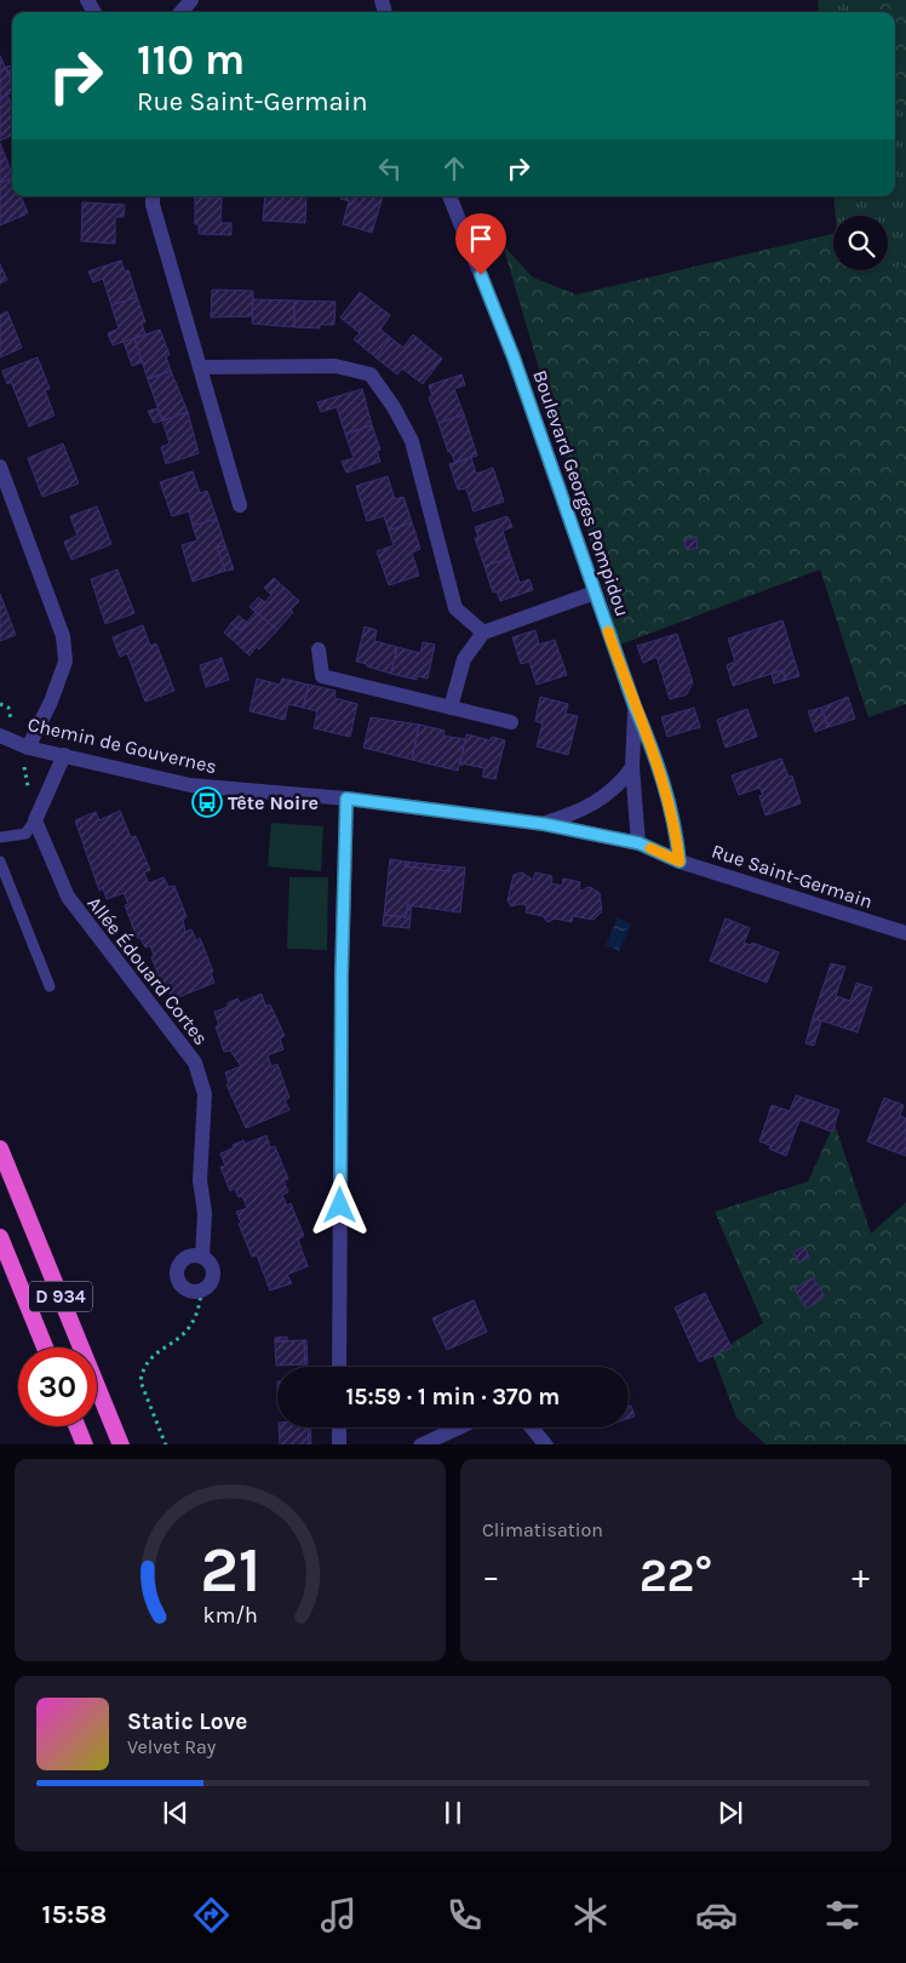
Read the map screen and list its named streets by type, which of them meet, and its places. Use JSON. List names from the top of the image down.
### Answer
{
  "streets": {
    "highway": ["D 934"],
    "street": [
      "Boulevard Georges Pompidou",
      "Chemin de Gouvernes",
      "Rue Saint-Germain",
      "Allée Édouard Cortes"
    ]
  },
  "crossings": [
    ["Boulevard Georges Pompidou", "Rue Saint-Germain"],
    ["Chemin de Gouvernes", "Rue Saint-Germain"]
  ],
  "places": {
    "bus stop": ["Tête Noire"]
  },
  "page": {
    "turn": ["110 m", "Rue Saint-Germain"],
    "limit": "30",
    "trip": "15:59 · 1 min · 370 m",
    "tile": "Climatisation",
    "heat": ["−", "22°", "+"],
    "song": ["Static Love", "Velvet Ray"],
    "tabs": "15:58",
    "gauge": ["21", "km/h"]
  }
}
